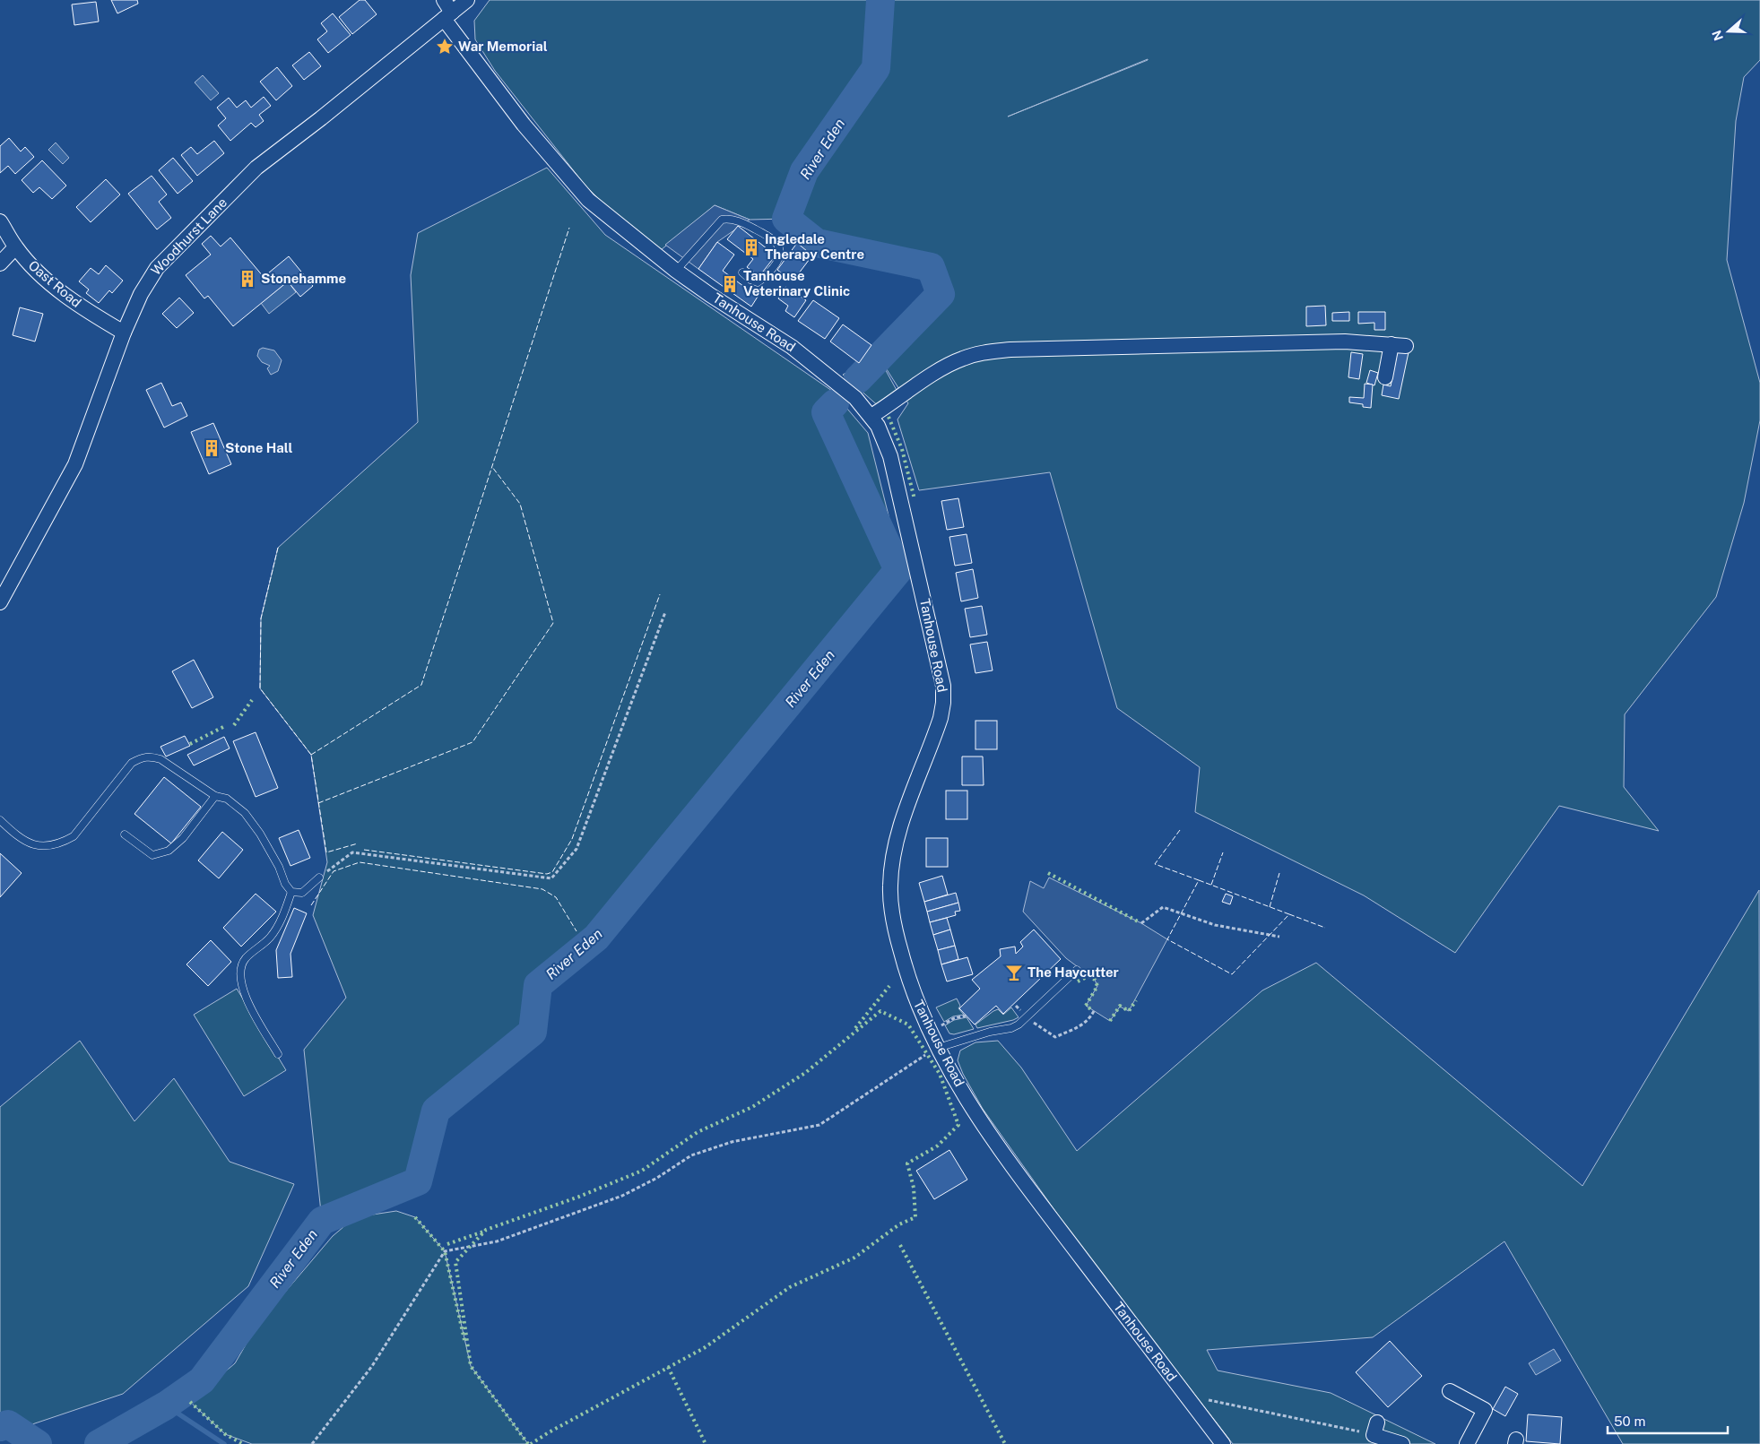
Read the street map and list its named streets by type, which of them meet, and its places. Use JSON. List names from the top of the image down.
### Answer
{
  "streets": {
    "street": ["Woodhurst Lane", "Oast Road", "Tanhouse Road"]
  },
  "crossings": [
    ["Woodhurst Lane", "Oast Road"],
    ["Woodhurst Lane", "Tanhouse Road"]
  ],
  "water": ["River Eden"],
  "places": {
    "place": ["War Memorial"],
    "building": [
      "Ingledale Therapy Centre",
      "Stonehamme",
      "Tanhouse Veterinary Clinic",
      "Stone Hall"
    ],
    "bar": ["The Haycutter"]
  },
  "scale_bar": "50 m",
  "north": "left"
}
